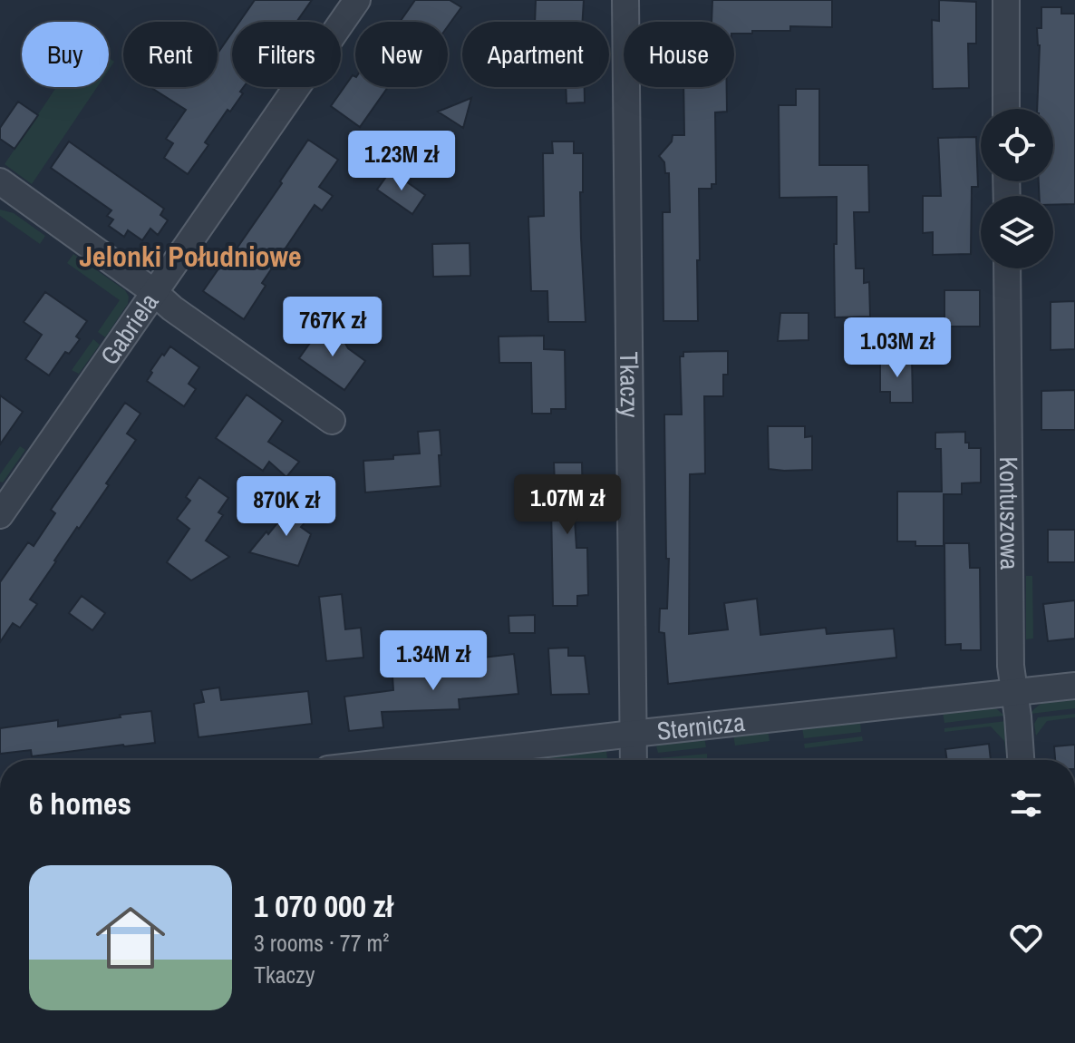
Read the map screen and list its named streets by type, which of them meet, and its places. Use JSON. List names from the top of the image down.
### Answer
{
  "streets": {
    "street": [
      "Gabriela",
      "Tkaczy",
      "Kontuszowa",
      "Sternicza"
    ]
  },
  "crossings": [
    ["Tkaczy", "Sternicza"],
    ["Kontuszowa", "Sternicza"]
  ],
  "districts": ["Jelonki Południowe"],
  "page": {
    "chip": [
      "Buy",
      "Rent",
      "Filters",
      "New",
      "Apartment",
      "House"
    ],
    "price": [
      "1.23M zł",
      "767K zł",
      "1.03M zł",
      "1.07M zł",
      "870K zł",
      "1.34M zł"
    ],
    "heading": "6 homes",
    "list": [
      {
        "name": "1 070 000 zł",
        "note": "3 rooms · 77 m² · Tkaczy"
      }
    ]
  }
}
